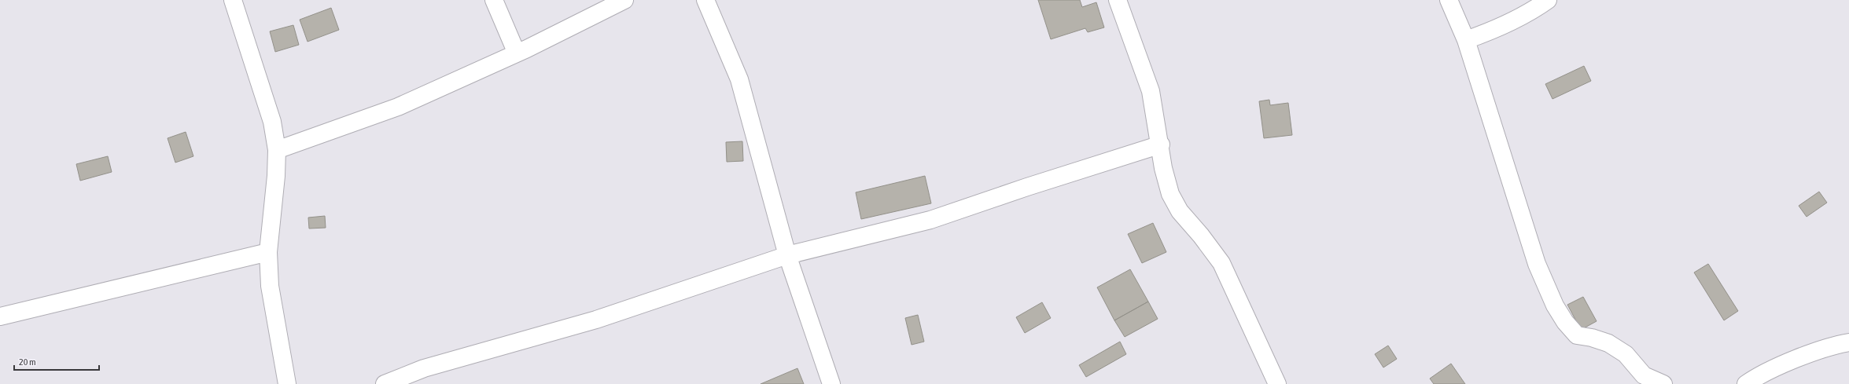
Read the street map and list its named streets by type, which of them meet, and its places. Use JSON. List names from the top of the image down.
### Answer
{
  "scale_bar": "20 m"
}
